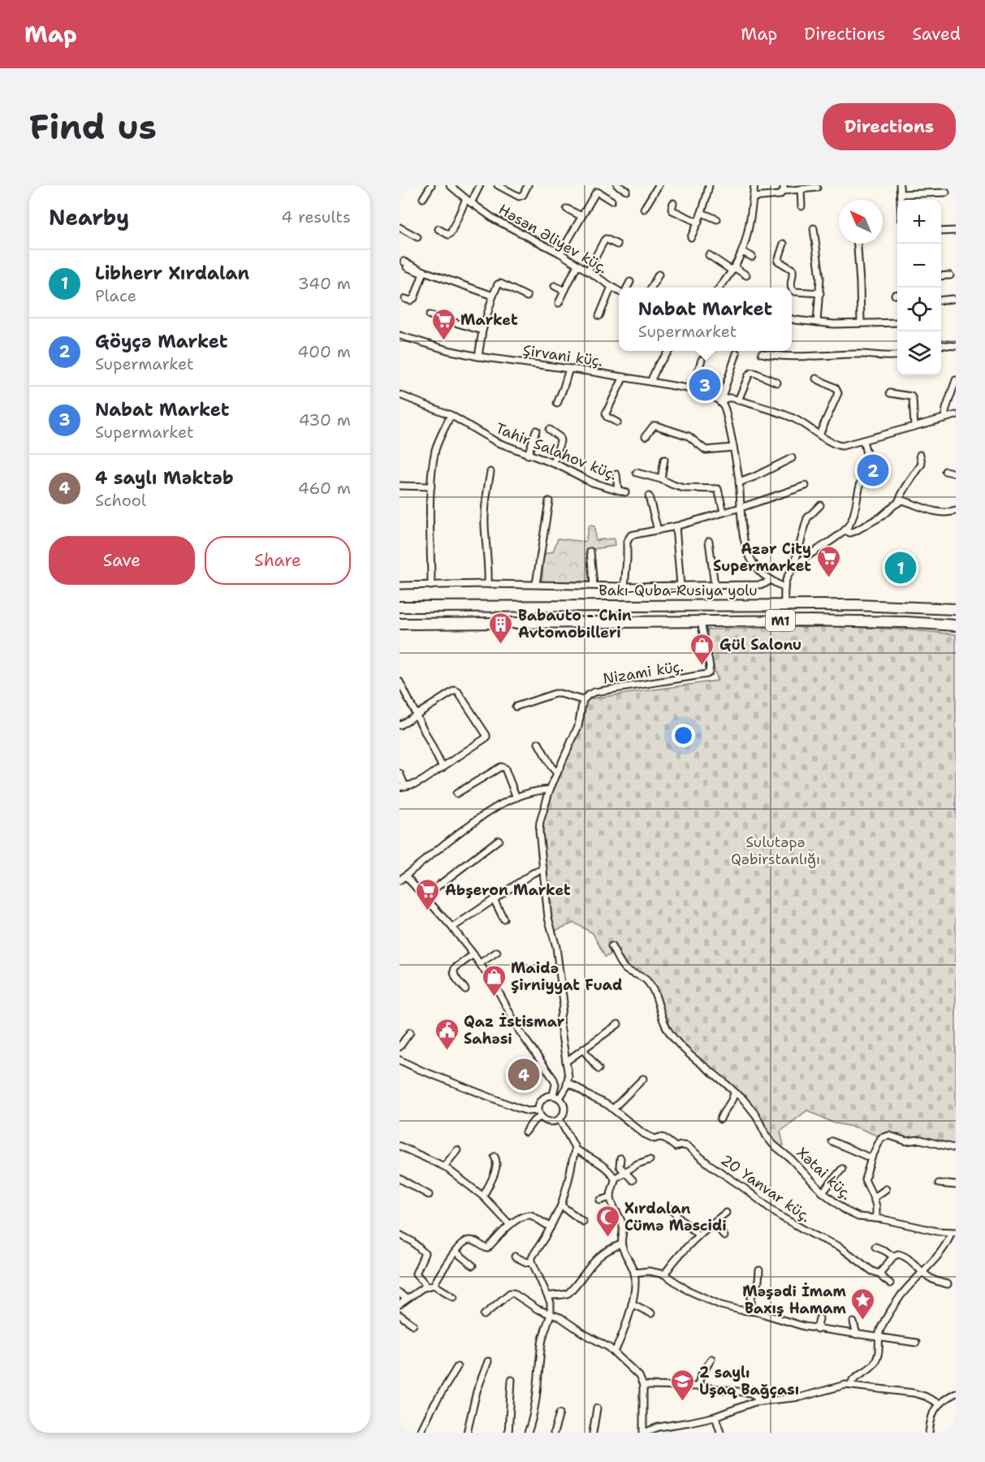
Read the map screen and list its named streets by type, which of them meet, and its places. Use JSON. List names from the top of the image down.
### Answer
{
  "streets": {
    "highway": ["Bakı-Quba-Rusiya yolu", "M1"],
    "street": [
      "Həsən Əliyev küç.",
      "Şirvani küç.",
      "Tahir Salahov küç.",
      "Nizami küç.",
      "Xətai küç.",
      "20 Yanvar küç."
    ]
  },
  "crossings": [
    ["Bakı-Quba-Rusiya yolu", "Nizami küç."]
  ],
  "parks": ["Sulutəpə Qəbirstanlığı"],
  "places": {
    "supermarket": ["Market", "Azər City Supermarket", "Abşeron Market"],
    "building": ["Babauto - Chin Avtomobilleri"],
    "shop": ["Gül Salonu", "Maidə Şirniyyat Fuad"],
    "public building": ["Qaz İstismar Sahəsi"],
    "mosque": ["Xırdalan Cümə Məscidi"],
    "place": ["Məşədi İmam Baxış Hamam"],
    "school or university": ["2 saylı Uşaq Bağçası"]
  },
  "north": "top left",
  "page": {
    "header": "Map",
    "nav": ["Map", "Directions", "Saved"],
    "buttons": [
      "Directions",
      ["Save", "Share"]
    ],
    "title": "Find us",
    "heading": ["Nearby", "4 results"],
    "map_buttons": ["+", "−"],
    "list": [
      {
        "mark": "1",
        "name": "Libherr Xırdalan",
        "note": "Place",
        "value": "340 m"
      },
      {
        "mark": "2",
        "name": "Göyçə Market",
        "note": "Supermarket",
        "value": "400 m"
      },
      {
        "mark": "3",
        "name": "Nabat Market",
        "note": "Supermarket",
        "value": "430 m"
      },
      {
        "mark": "4",
        "name": "4 saylı Məktəb",
        "note": "School",
        "value": "460 m"
      }
    ],
    "popup": ["Nabat Market", "Supermarket"],
    "pins": [
      "3",
      "2",
      "1",
      "4"
    ]
  }
}
